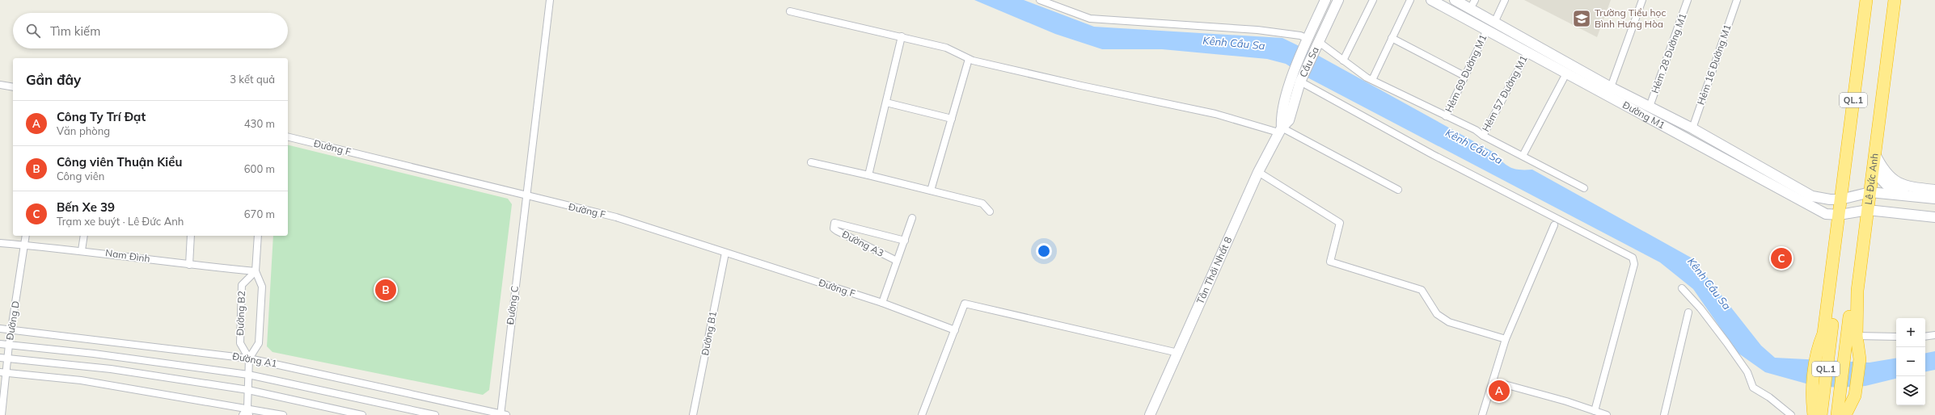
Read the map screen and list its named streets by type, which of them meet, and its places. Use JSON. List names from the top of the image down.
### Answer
{
  "streets": {
    "highway": ["QL.1", "Lê Đức Anh"],
    "street": [
      "Hẻm 28 Đường M1",
      "Cầu Sa",
      "Hẻm 16 Đường M1",
      "Hẻm 69 Đường M1",
      "Hẻm 57 Đường M1",
      "Đường M1",
      "Đường F",
      "Đường A3",
      "Nam Đình",
      "Tân Thới Nhất 8",
      "Đường C",
      "Đường B2",
      "Đường D",
      "Đường B1",
      "Đường A1"
    ]
  },
  "crossings": [
    ["Hẻm 28 Đường M1", "Đường M1"],
    ["Cầu Sa", "Tân Thới Nhất 8"],
    ["Hẻm 16 Đường M1", "Đường M1"],
    ["Hẻm 69 Đường M1", "Đường M1"],
    ["Hẻm 57 Đường M1", "Đường M1"],
    ["QL.1", "Đường M1"],
    ["Đường M1", "Lê Đức Anh"],
    ["Đường F", "Đường C"],
    ["Đường F", "Đường B1"],
    ["Nam Đình", "Đường B2"],
    ["Nam Đình", "Đường D"],
    ["Đường C", "Đường A1"],
    ["Đường B2", "Đường A1"],
    ["Đường D", "Đường A1"]
  ],
  "water": ["Kênh Cầu Sa"],
  "places": {
    "school or university": ["Trường Tiểu học Bình Hưng Hòa"]
  },
  "page": {
    "search": "Tìm kiếm",
    "heading": ["Gần đây", "3 kết quả"],
    "list": [
      {
        "mark": "A",
        "name": "Công Ty Trí Đạt",
        "note": "Văn phòng",
        "value": "430 m"
      },
      {
        "mark": "B",
        "name": "Công viên Thuận Kiều",
        "note": "Công viên",
        "value": "600 m"
      },
      {
        "mark": "C",
        "name": "Bến Xe 39",
        "note": "Trạm xe buýt · Lê Đức Anh",
        "value": "670 m"
      }
    ],
    "pins": ["C", "B", "A"],
    "map_buttons": ["+", "−"]
  }
}
